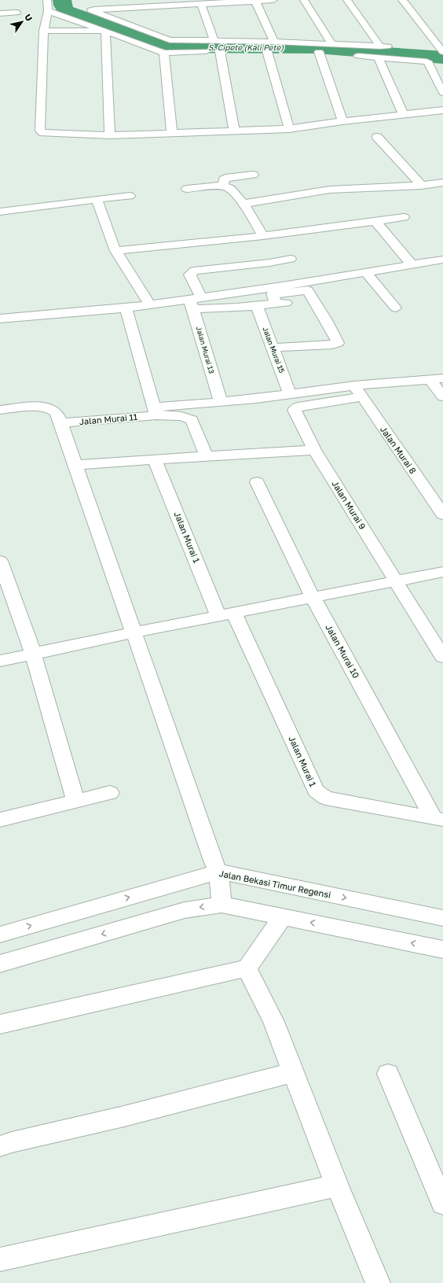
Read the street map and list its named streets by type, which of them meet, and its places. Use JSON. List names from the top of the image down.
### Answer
{
  "streets": {
    "street": [
      "Jalan Murai 13",
      "Jalan Murai 15",
      "Jalan Murai 11",
      "Jalan Murai 8",
      "Jalan Murai 9",
      "Jalan Murai 1",
      "Jalan Murai 10",
      "Jalan Bekasi Timur Regensi"
    ]
  },
  "crossings": [
    ["Jalan Murai 8", "Jalan Murai 9"],
    ["Jalan Murai 1", "Jalan Murai 10"]
  ],
  "water": ["S. Cipete (Kali Pete)"],
  "north": "top right"
}
